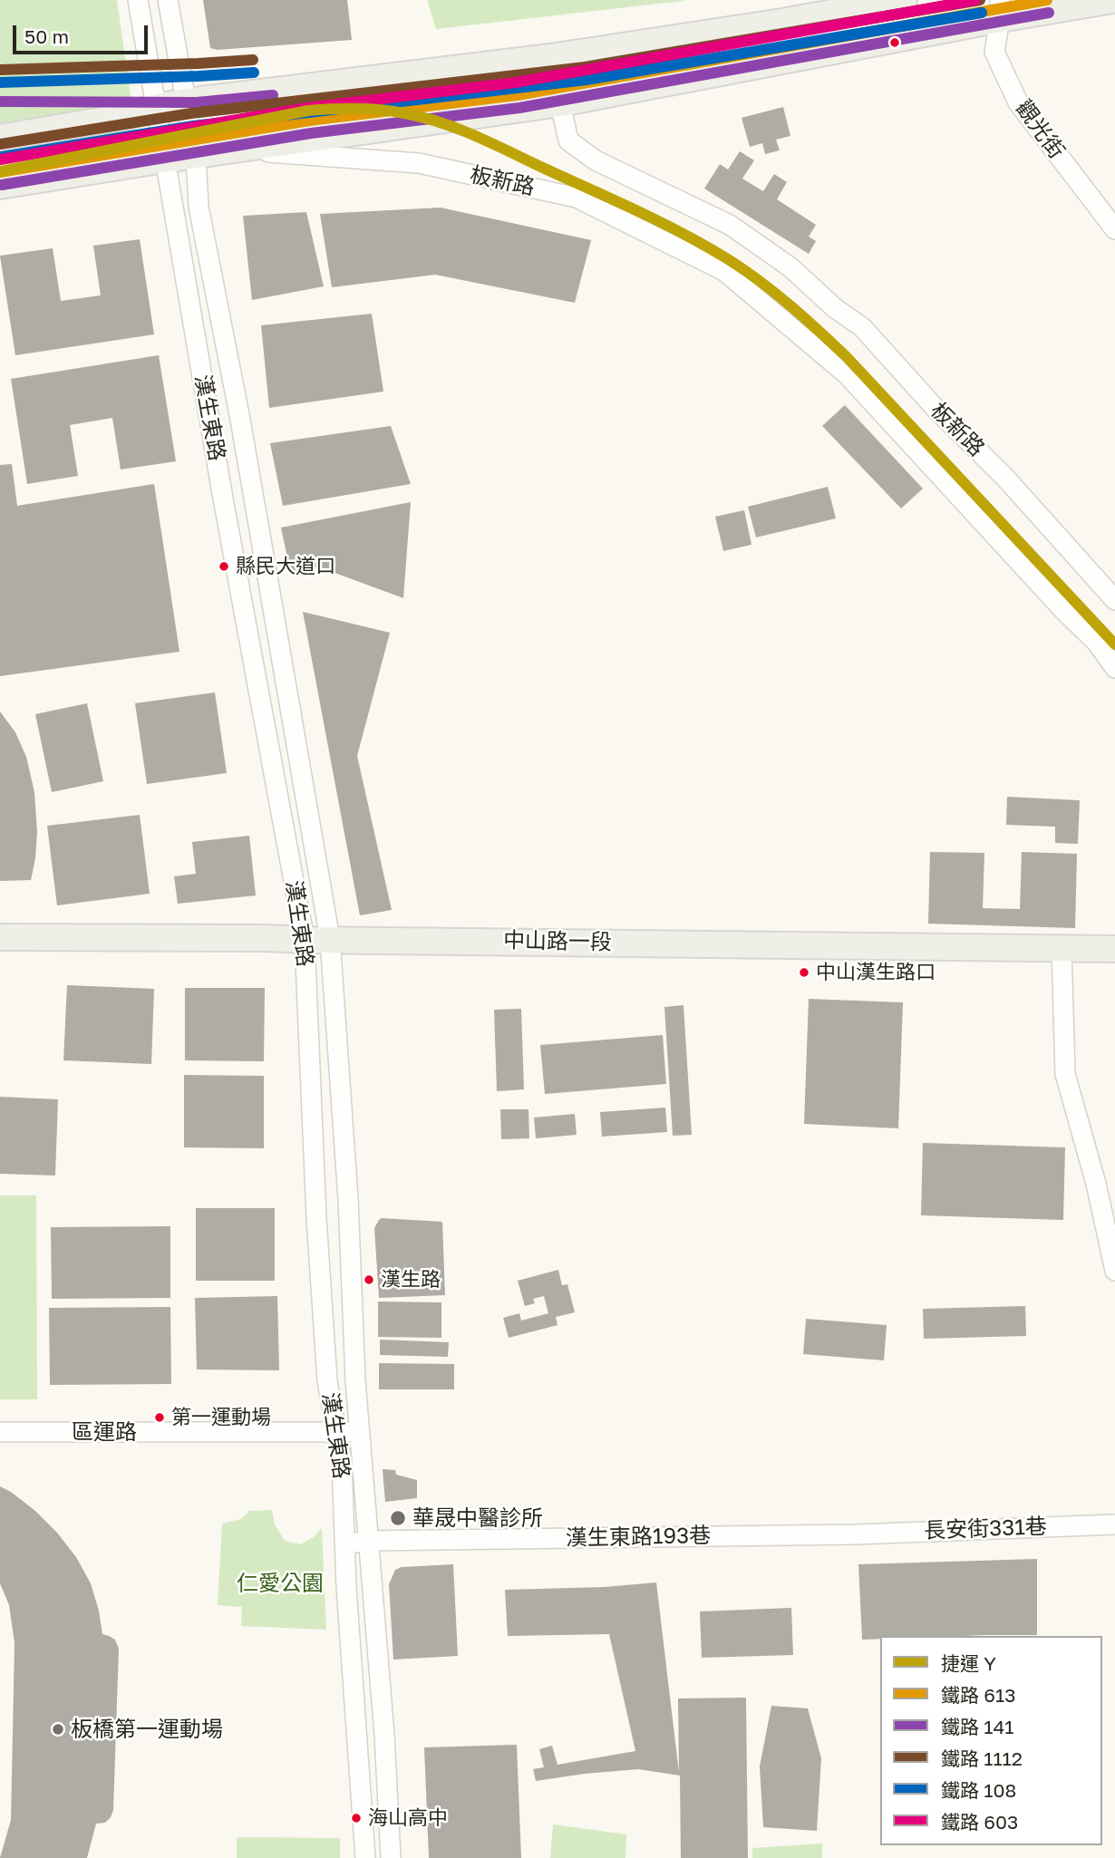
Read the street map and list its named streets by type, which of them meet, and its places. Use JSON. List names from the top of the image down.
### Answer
{
  "streets": {
    "main road": ["中山路一段"],
    "street": [
      "觀光街",
      "板新路",
      "漢生東路",
      "區運路",
      "長安街331巷",
      "漢生東路193巷"
    ]
  },
  "crossings": [
    ["漢生東路", "中山路一段"],
    ["漢生東路", "區運路"],
    ["漢生東路", "漢生東路193巷"],
    ["長安街331巷", "漢生東路193巷"]
  ],
  "parks": ["仁愛公園"],
  "places": [
    "縣民大道口",
    "中山漢生路口",
    "漢生路",
    "第一運動場",
    "華晟中醫診所",
    "板橋第一運動場",
    "海山高中"
  ],
  "lines": [
    "rail line 613",
    "rail line 1112",
    "rail line 603",
    "rail line 141",
    "rail line 108",
    "metro line Y"
  ],
  "legend": [
    "捷運 Y",
    "鐵路 613",
    "鐵路 141",
    "鐵路 1112",
    "鐵路 108",
    "鐵路 603"
  ],
  "scale_bar": "50 m"
}
